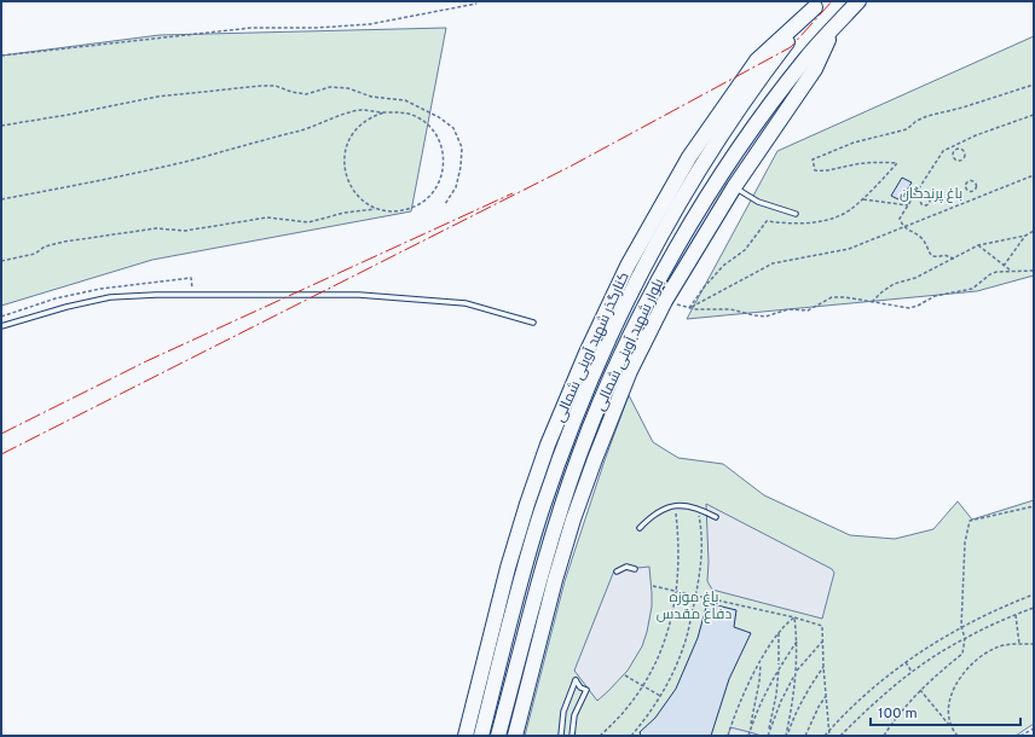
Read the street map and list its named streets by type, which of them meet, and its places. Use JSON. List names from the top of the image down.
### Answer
{
  "streets": {
    "main road": ["بلوار شهید آوینی شمالی", "کنارگذر شهید آوینی شمالی"]
  },
  "crossings": [
    ["بلوار شهید آوینی شمالی", "کنارگذر شهید آوینی شمالی"]
  ],
  "parks": ["باغ پرندگان", "باغ موزه دفاع مقدس"],
  "scale_bar": "100 m"
}
